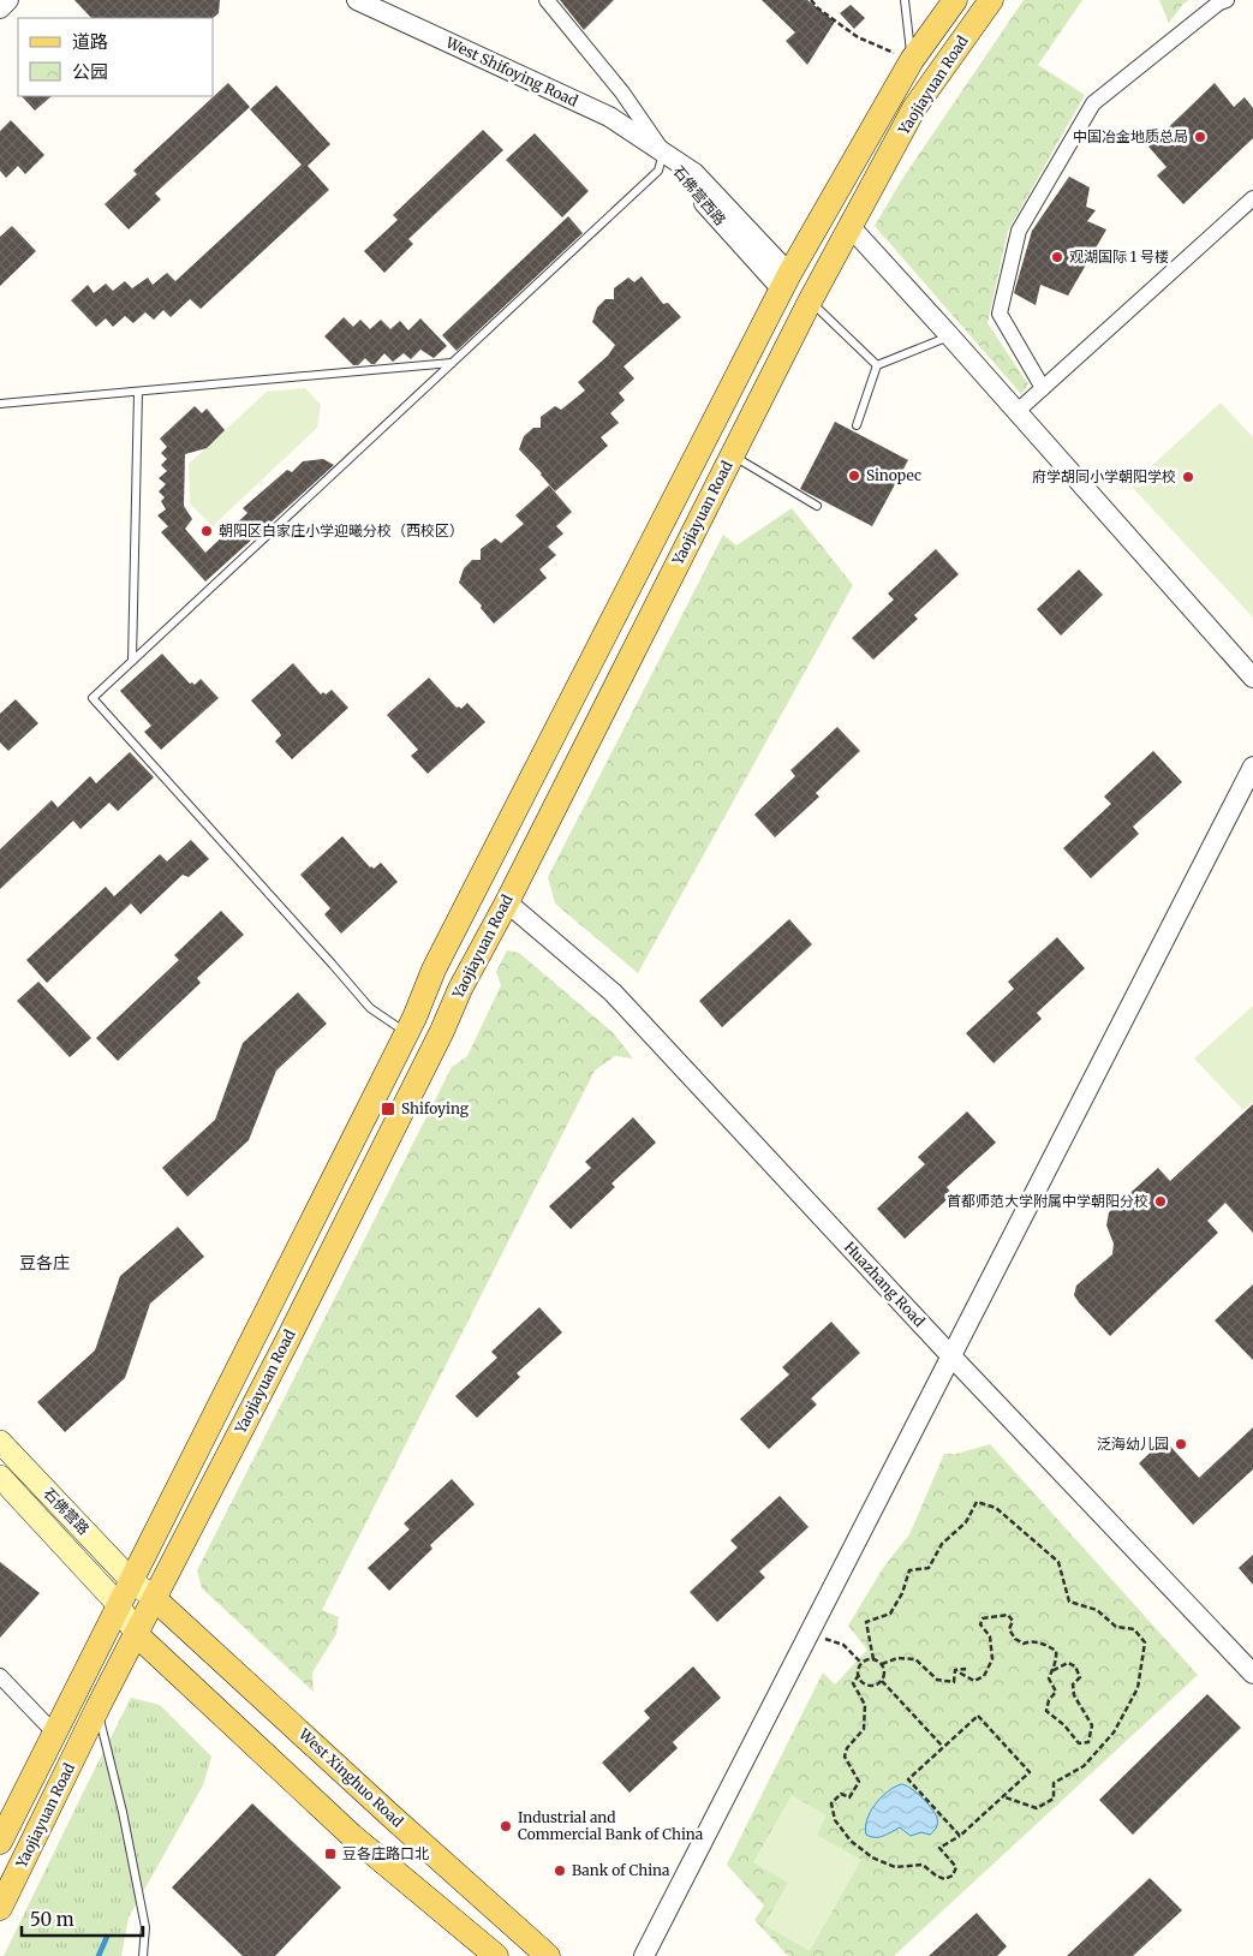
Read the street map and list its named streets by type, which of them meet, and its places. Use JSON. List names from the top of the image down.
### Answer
{
  "streets": {
    "main road": ["Yaojiayuan Road", "石佛营路", "West Xinghuo Road"],
    "street": ["West Shifoying Road", "石佛营西路", "Huazhang Road"]
  },
  "crossings": [
    ["West Shifoying Road", "石佛营西路"],
    ["Yaojiayuan Road", "石佛营西路"],
    ["Yaojiayuan Road", "Huazhang Road"],
    ["Yaojiayuan Road", "石佛营路"],
    ["Yaojiayuan Road", "West Xinghuo Road"],
    ["石佛营路", "West Xinghuo Road"]
  ],
  "districts": ["豆各庄"],
  "places": {
    "other": [
      "中国冶金地质总局",
      "观湖国际 1 号楼",
      "Sinopec",
      "府学胡同小学朝阳学校",
      "朝阳区白家庄小学迎曦分校（西校区）",
      "首都师范大学附属中学朝阳分校",
      "泛海幼儿园",
      "Industrial and Commercial Bank of China",
      "Bank of China"
    ],
    "transit": ["Shifoying", "豆各庄路口北"]
  },
  "legend": ["道路", "公园"],
  "scale_bar": "50 m"
}
